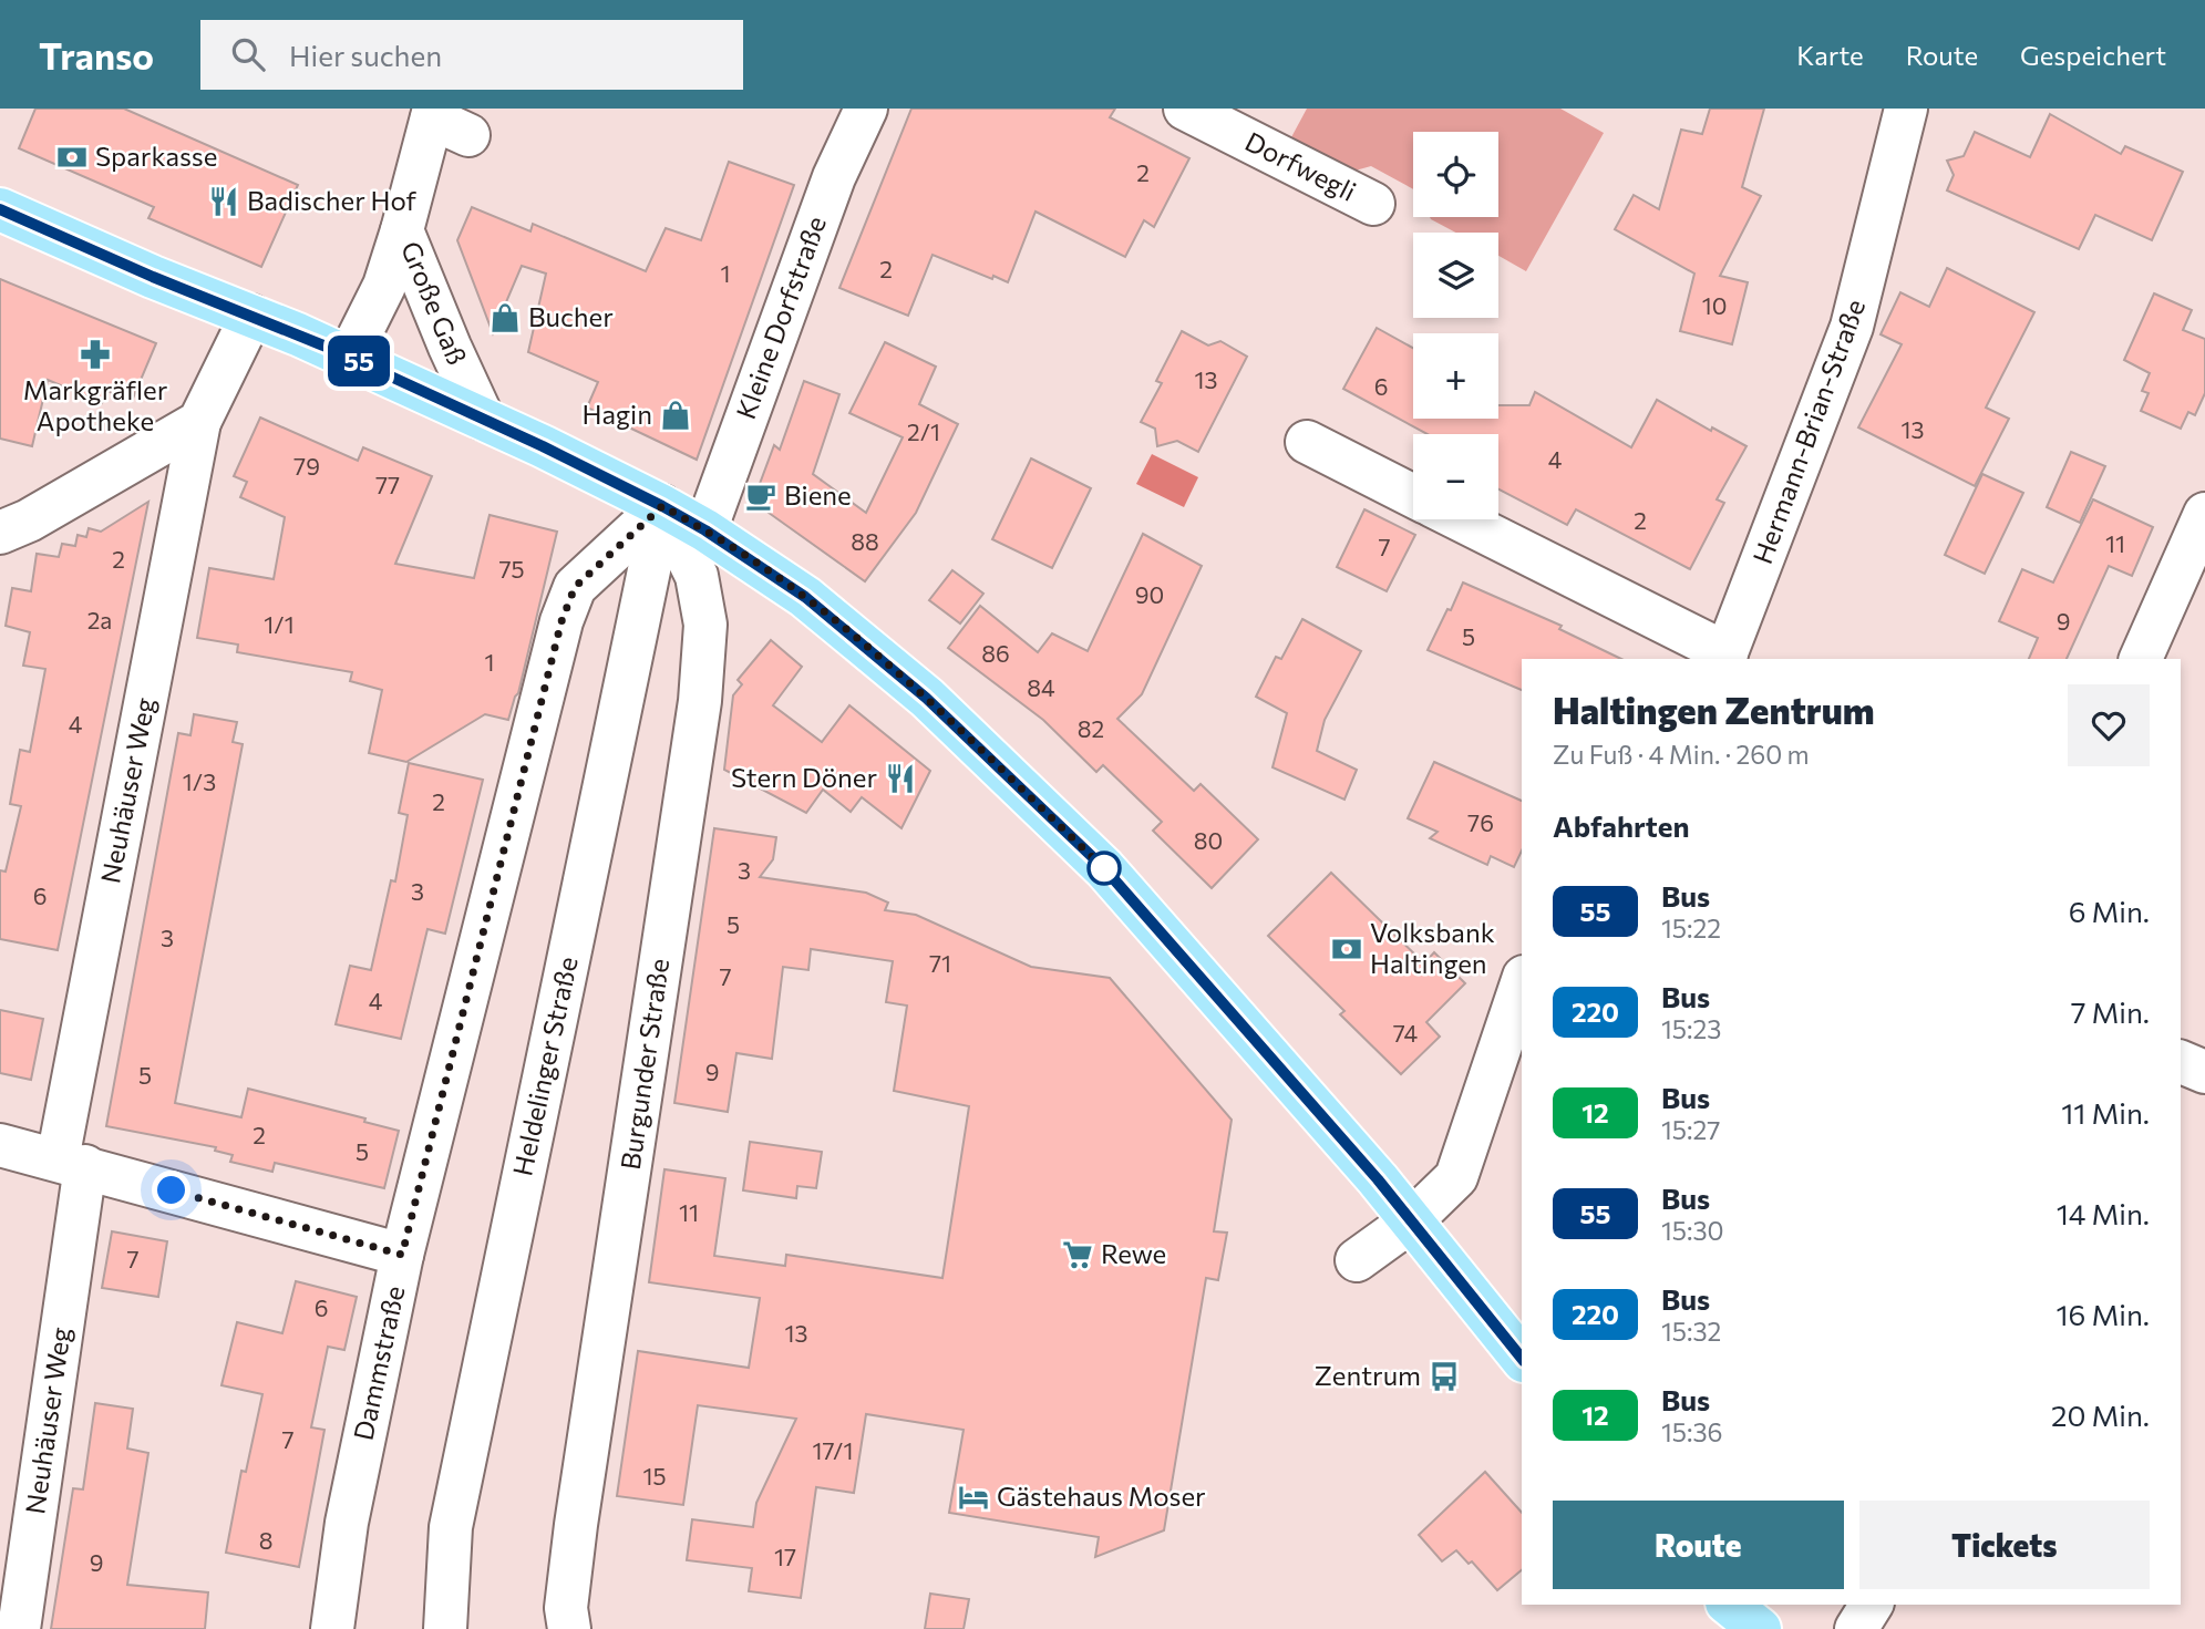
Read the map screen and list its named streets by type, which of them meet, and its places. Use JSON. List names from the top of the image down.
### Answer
{
  "streets": {
    "street": [
      "Dorfwegli",
      "Große Gaß",
      "Kleine Dorfstraße",
      "Hermann-Brian-Straße",
      "Neuhäuser Weg",
      "Burgunder Straße",
      "Heldelinger Straße",
      "Dammstraße"
    ]
  },
  "crossings": [
    ["Burgunder Straße", "Heldelinger Straße"],
    ["Burgunder Straße", "Dammstraße"],
    ["Heldelinger Straße", "Dammstraße"]
  ],
  "places": {
    "bank": ["Sparkasse", "Volksbank Haltingen"],
    "restaurant": ["Badischer Hof", "Stern Döner"],
    "shop": ["Bucher", "Hagin"],
    "pharmacy": ["Markgräfler Apotheke"],
    "cafe": ["Biene"],
    "supermarket": ["Rewe"],
    "bus stop": ["Zentrum"],
    "hotel": ["Gästehaus Moser"]
  },
  "lines": ["bus line 55"],
  "house_numbers": [
    "2",
    "2",
    "1",
    "10",
    "13",
    "6",
    "13",
    "2/1",
    "4",
    "79",
    "77",
    "2",
    "88",
    "11",
    "7",
    "2",
    "75",
    "90",
    "2a",
    "9",
    "1/1",
    "5",
    "86",
    "1",
    "84",
    "4",
    "82",
    "1/3",
    "2",
    "76",
    "80",
    "3",
    "3",
    "6",
    "5",
    "3",
    "71",
    "7",
    "4",
    "74",
    "9",
    "5",
    "2",
    "5",
    "11",
    "7",
    "6",
    "13",
    "7",
    "17/1",
    "15",
    "8",
    "17",
    "9"
  ],
  "page": {
    "header": "Transo",
    "search": "Hier suchen",
    "nav": ["Karte", "Route", "Gespeichert"],
    "on_map": "55",
    "map_buttons": ["+", "−"],
    "heading": [
      ["Haltingen Zentrum", "Zu Fuß · 4 Min. · 260 m"],
      "Abfahrten"
    ],
    "list": [
      {
        "mark": "55",
        "name": "Bus",
        "note": "15:22",
        "value": "6 Min."
      },
      {
        "mark": "220",
        "name": "Bus",
        "note": "15:23",
        "value": "7 Min."
      },
      {
        "mark": "12",
        "name": "Bus",
        "note": "15:27",
        "value": "11 Min."
      },
      {
        "mark": "55",
        "name": "Bus",
        "note": "15:30",
        "value": "14 Min."
      },
      {
        "mark": "220",
        "name": "Bus",
        "note": "15:32",
        "value": "16 Min."
      },
      {
        "mark": "12",
        "name": "Bus",
        "note": "15:36",
        "value": "20 Min."
      }
    ],
    "buttons": ["Route", "Tickets"]
  }
}
